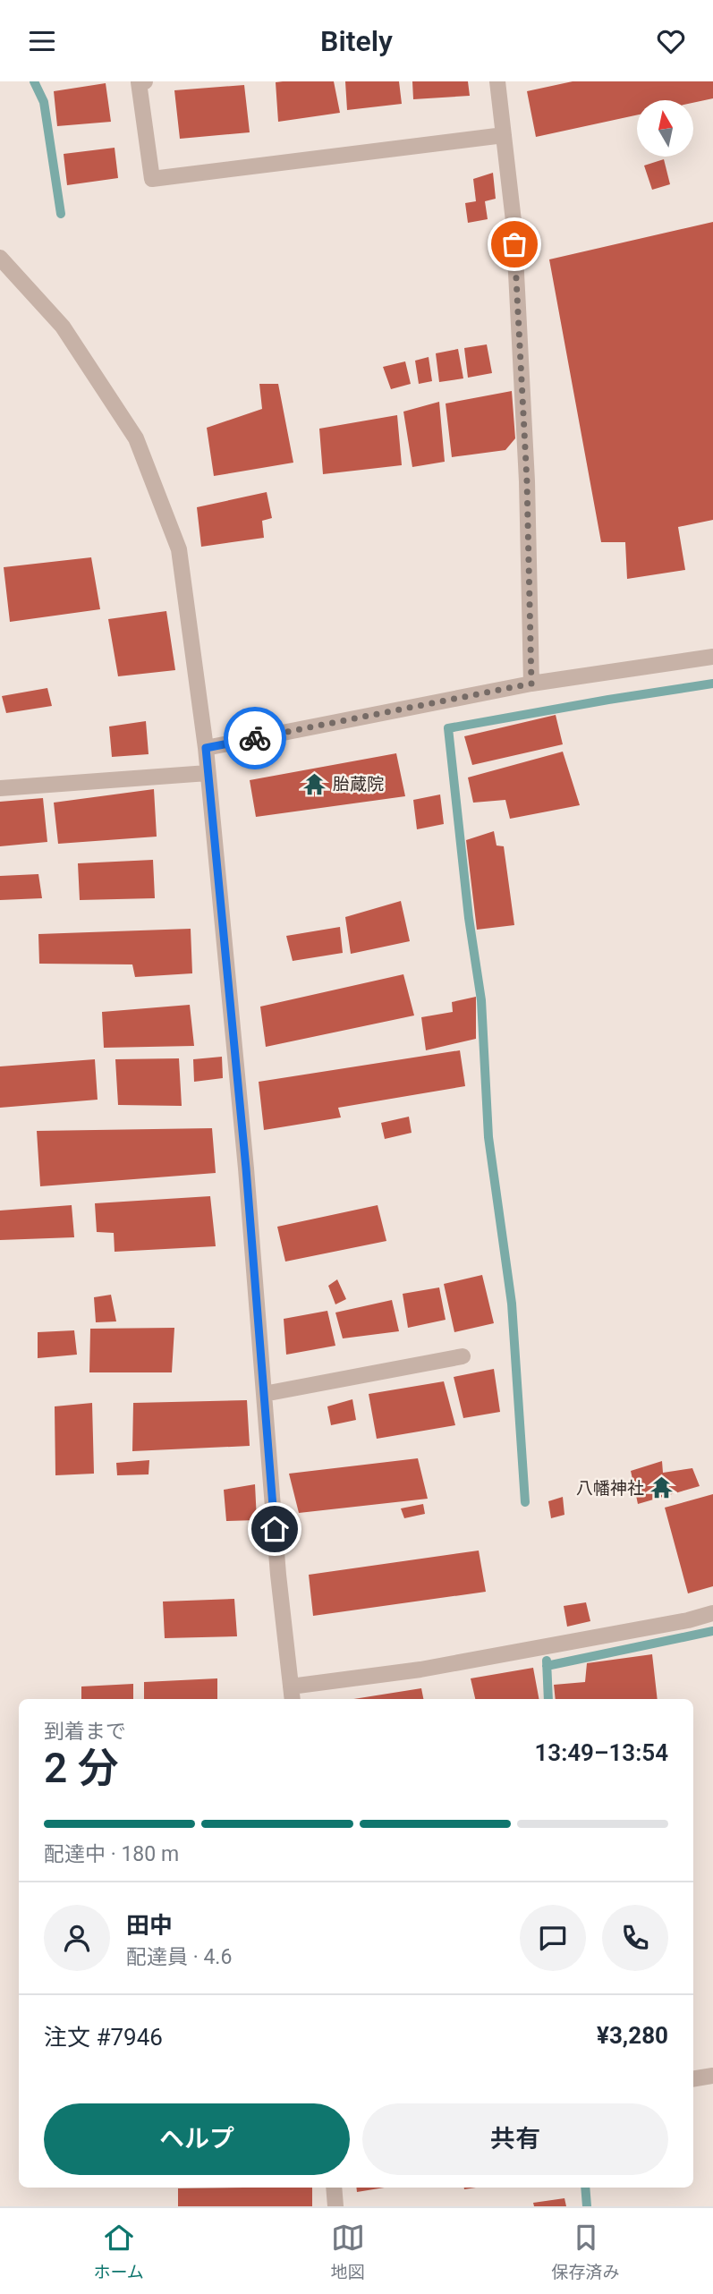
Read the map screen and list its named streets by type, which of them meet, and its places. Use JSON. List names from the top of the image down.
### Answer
{
  "places": {
    "temple": ["胎蔵院", "八幡神社"]
  },
  "north": "top",
  "page": {
    "header": "Bitely",
    "heading": ["2 分", "到着まで", "13:49–13:54"],
    "panel": [
      "田中",
      "配達員 · 4.6",
      "注文 #7946",
      "¥3,280"
    ],
    "bar": "配達中 · 180 m",
    "buttons": ["ヘルプ", "共有"],
    "tabs": ["ホーム", "地図", "保存済み"]
  }
}
